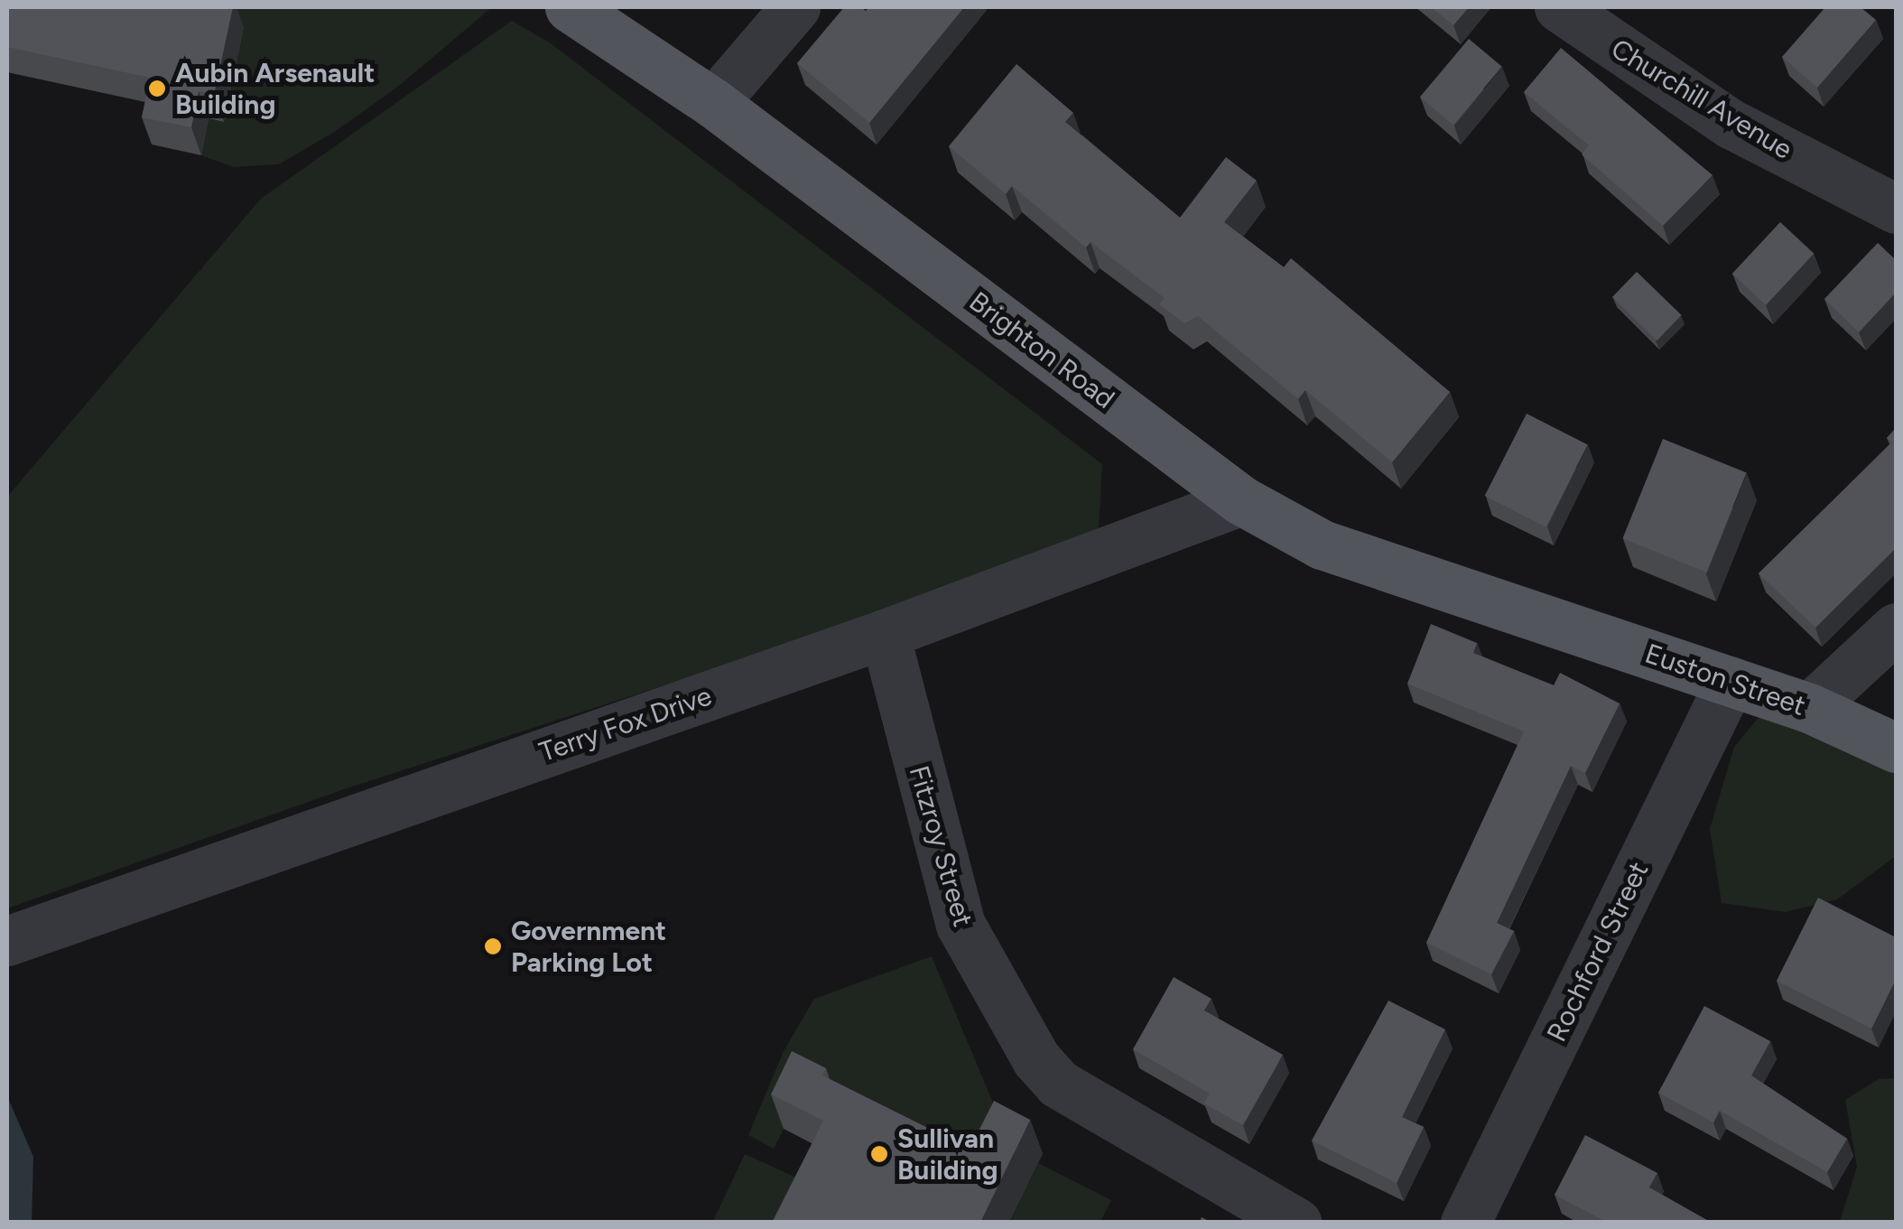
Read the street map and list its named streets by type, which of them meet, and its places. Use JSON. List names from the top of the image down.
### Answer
{
  "streets": {
    "main road": ["Brighton Road", "Euston Street"],
    "street": [
      "Churchill Avenue",
      "Terry Fox Drive",
      "Fitzroy Street",
      "Rochford Street"
    ]
  },
  "crossings": [
    ["Brighton Road", "Euston Street"],
    ["Brighton Road", "Terry Fox Drive"],
    ["Euston Street", "Rochford Street"],
    ["Terry Fox Drive", "Fitzroy Street"]
  ],
  "places": ["Aubin Arsenault Building", "Government Parking Lot", "Sullivan Building"]
}
